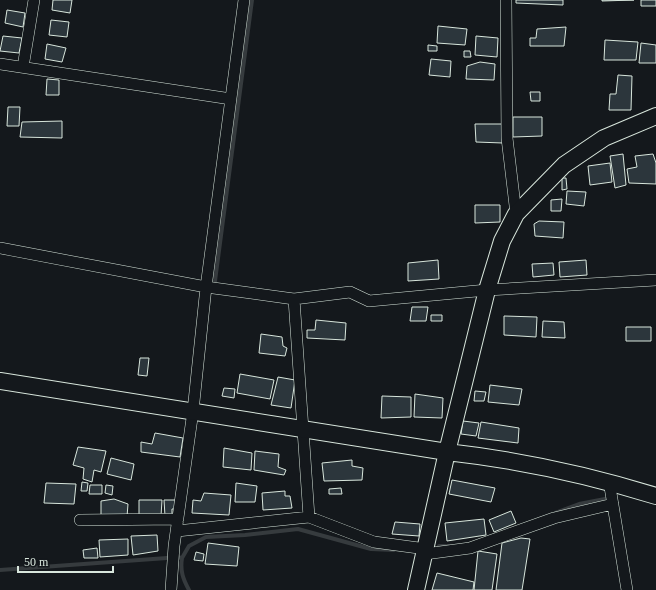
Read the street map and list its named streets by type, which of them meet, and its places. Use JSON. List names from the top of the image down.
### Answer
{
  "scale_bar": "50 m"
}
